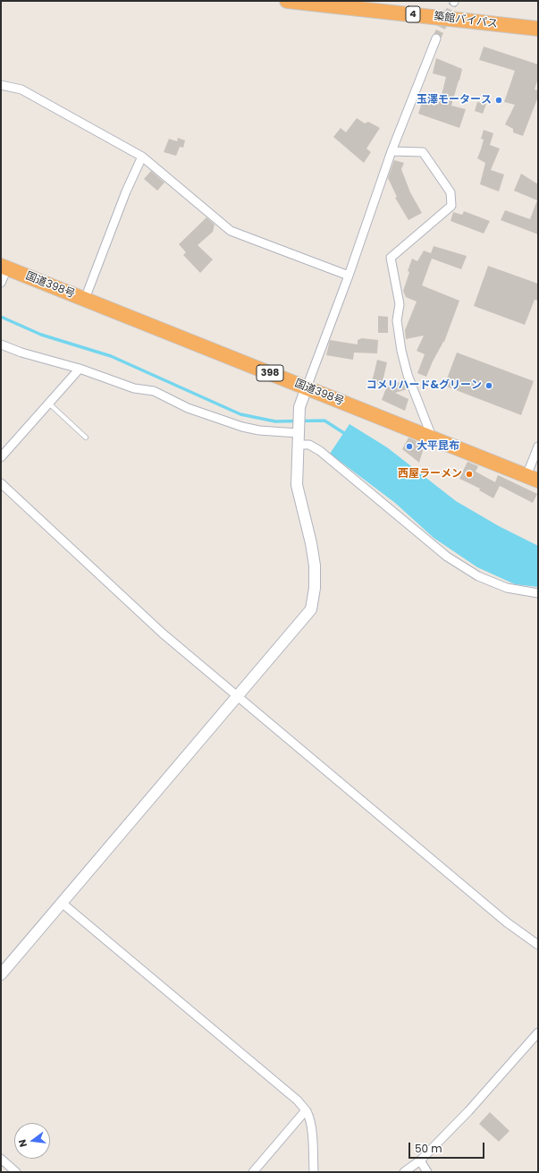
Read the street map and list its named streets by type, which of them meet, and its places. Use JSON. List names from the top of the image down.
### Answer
{
  "streets": {
    "highway": [
      "4",
      "築館バイパス",
      "国道398号",
      "398"
    ]
  },
  "places": [
    "玉澤モータース",
    "コメリハード&グリーン",
    "大平昆布",
    "西屋ラーメン"
  ],
  "scale_bar": "50 m",
  "north": "left"
}
